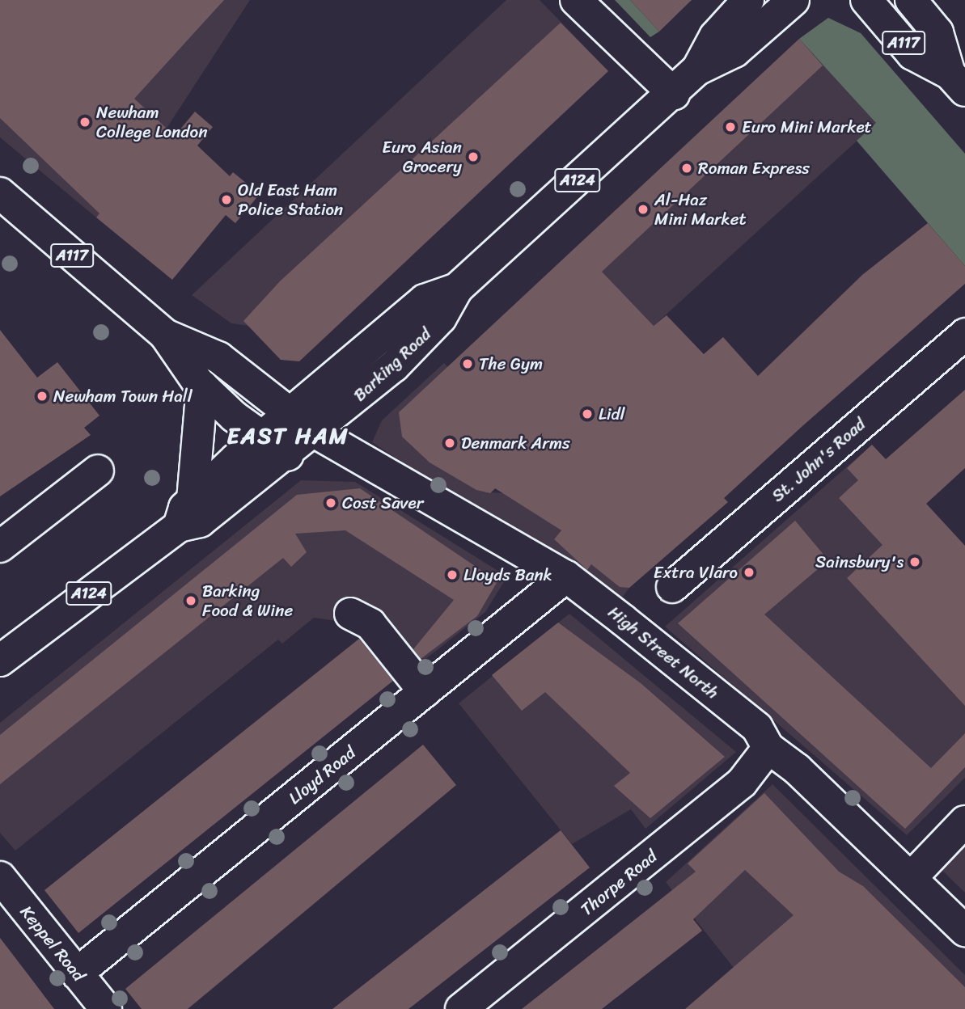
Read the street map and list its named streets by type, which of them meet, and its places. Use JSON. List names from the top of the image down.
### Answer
{
  "streets": {
    "main road": [
      "A117",
      "A124",
      "Barking Road",
      "St. John's Road",
      "High Street North",
      "Lloyd Road",
      "Thorpe Road",
      "Keppel Road"
    ]
  },
  "crossings": [
    ["A117", "Barking Road"],
    ["A117", "High Street North"],
    ["Barking Road", "High Street North"],
    ["High Street North", "Lloyd Road"],
    ["High Street North", "Thorpe Road"],
    ["Lloyd Road", "Keppel Road"]
  ],
  "districts": ["EAST HAM"],
  "places": [
    "Newham College London",
    "Euro Mini Market",
    "Euro Asian Grocery",
    "Roman Express",
    "Old East Ham Police Station",
    "Al-Haz Mini Market",
    "The Gym",
    "Newham Town Hall",
    "Lidl",
    "Denmark Arms",
    "Cost Saver",
    "Sainsbury's",
    "Extra Vlaro",
    "Lloyds Bank",
    "Barking Food & Wine"
  ]
}
